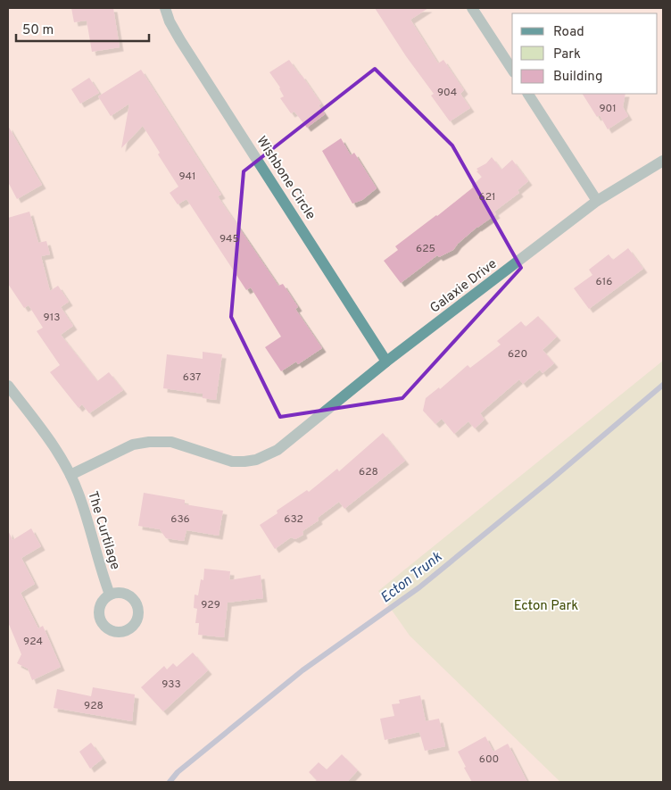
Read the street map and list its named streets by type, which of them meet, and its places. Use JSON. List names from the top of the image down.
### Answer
{
  "streets": {
    "street": ["Wishbone Circle", "Galaxie Drive", "The Curtilage"]
  },
  "crossings": [
    ["Wishbone Circle", "Galaxie Drive"],
    ["Galaxie Drive", "The Curtilage"]
  ],
  "water": ["Ecton Trunk"],
  "parks": ["Ecton Park"],
  "house_numbers": [
    "904",
    "901",
    "941",
    "621",
    "945",
    "625",
    "616",
    "913",
    "620",
    "637",
    "628",
    "636",
    "632",
    "929",
    "924",
    "933",
    "928",
    "600"
  ],
  "legend": ["Road", "Park", "Building"],
  "scale_bar": "50 m"
}
